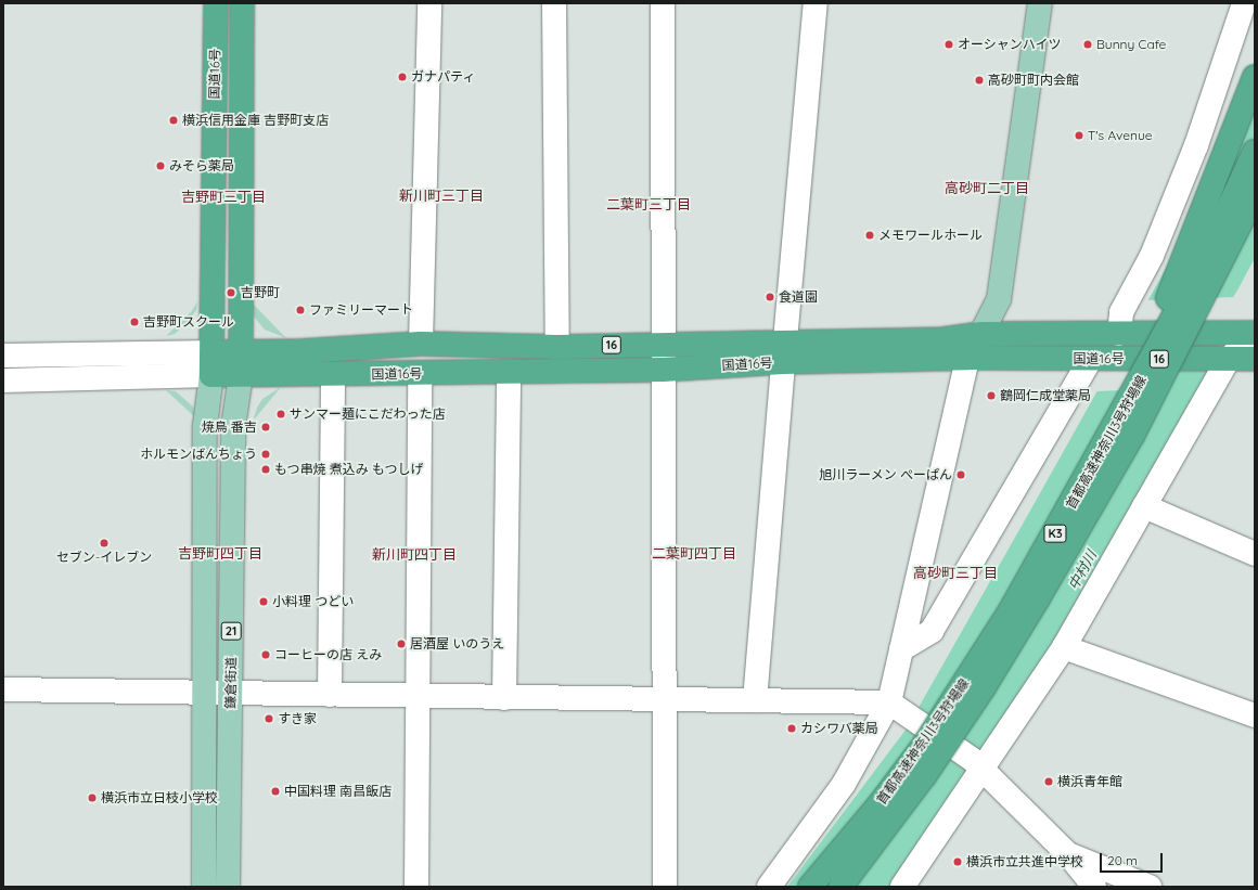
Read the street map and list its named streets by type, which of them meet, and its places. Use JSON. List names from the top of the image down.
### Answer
{
  "streets": {
    "highway": [
      "国道16号",
      "16",
      "首都高速神奈川3号狩場線",
      "K3"
    ],
    "main road": ["21", "鎌倉街道"]
  },
  "crossings": [
    ["国道16号", "鎌倉街道"]
  ],
  "districts": [
    "高砂町二丁目",
    "新川町三丁目",
    "吉野町三丁目",
    "二葉町三丁目",
    "吉野町四丁目",
    "二葉町四丁目",
    "新川町四丁目",
    "高砂町三丁目"
  ],
  "water": ["中村川"],
  "places": [
    "オーシャンハイツ",
    "Bunny Cafe",
    "ガナパティ",
    "高砂町町内会館",
    "横浜信用金庫 吉野町支店",
    "T's Avenue",
    "みそら薬局",
    "メモワールホール",
    "吉野町",
    "食道園",
    "ファミリーマート",
    "吉野町スクール",
    "鶴岡仁成堂薬局",
    "サンマー麺にこだわった店",
    "焼鳥 番吉",
    "ホルモンばんちょう",
    "もつ串焼 煮込み もつしげ",
    "旭川ラーメン ぺーぱん",
    "セブン-イレブン",
    "小料理 つどい",
    "居酒屋 いのうえ",
    "コーヒーの店 えみ",
    "すき家",
    "カシワバ薬局",
    "横浜青年館",
    "中国料理 南昌飯店",
    "横浜市立日枝小学校",
    "横浜市立共進中学校"
  ],
  "scale_bar": "20 m"
}
